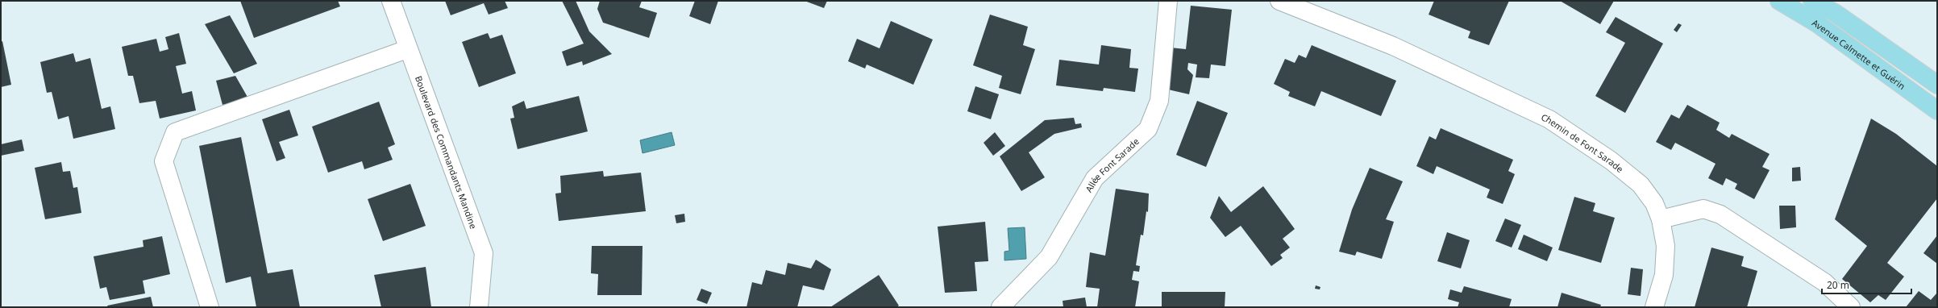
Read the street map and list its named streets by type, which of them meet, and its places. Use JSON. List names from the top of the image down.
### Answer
{
  "streets": {
    "main road": ["Avenue Calmette et Guérin"],
    "street": ["Chemin de Font Sarade", "Boulevard des Commandants Mandine", "Allée Font Sarade"]
  },
  "scale_bar": "20 m"
}
